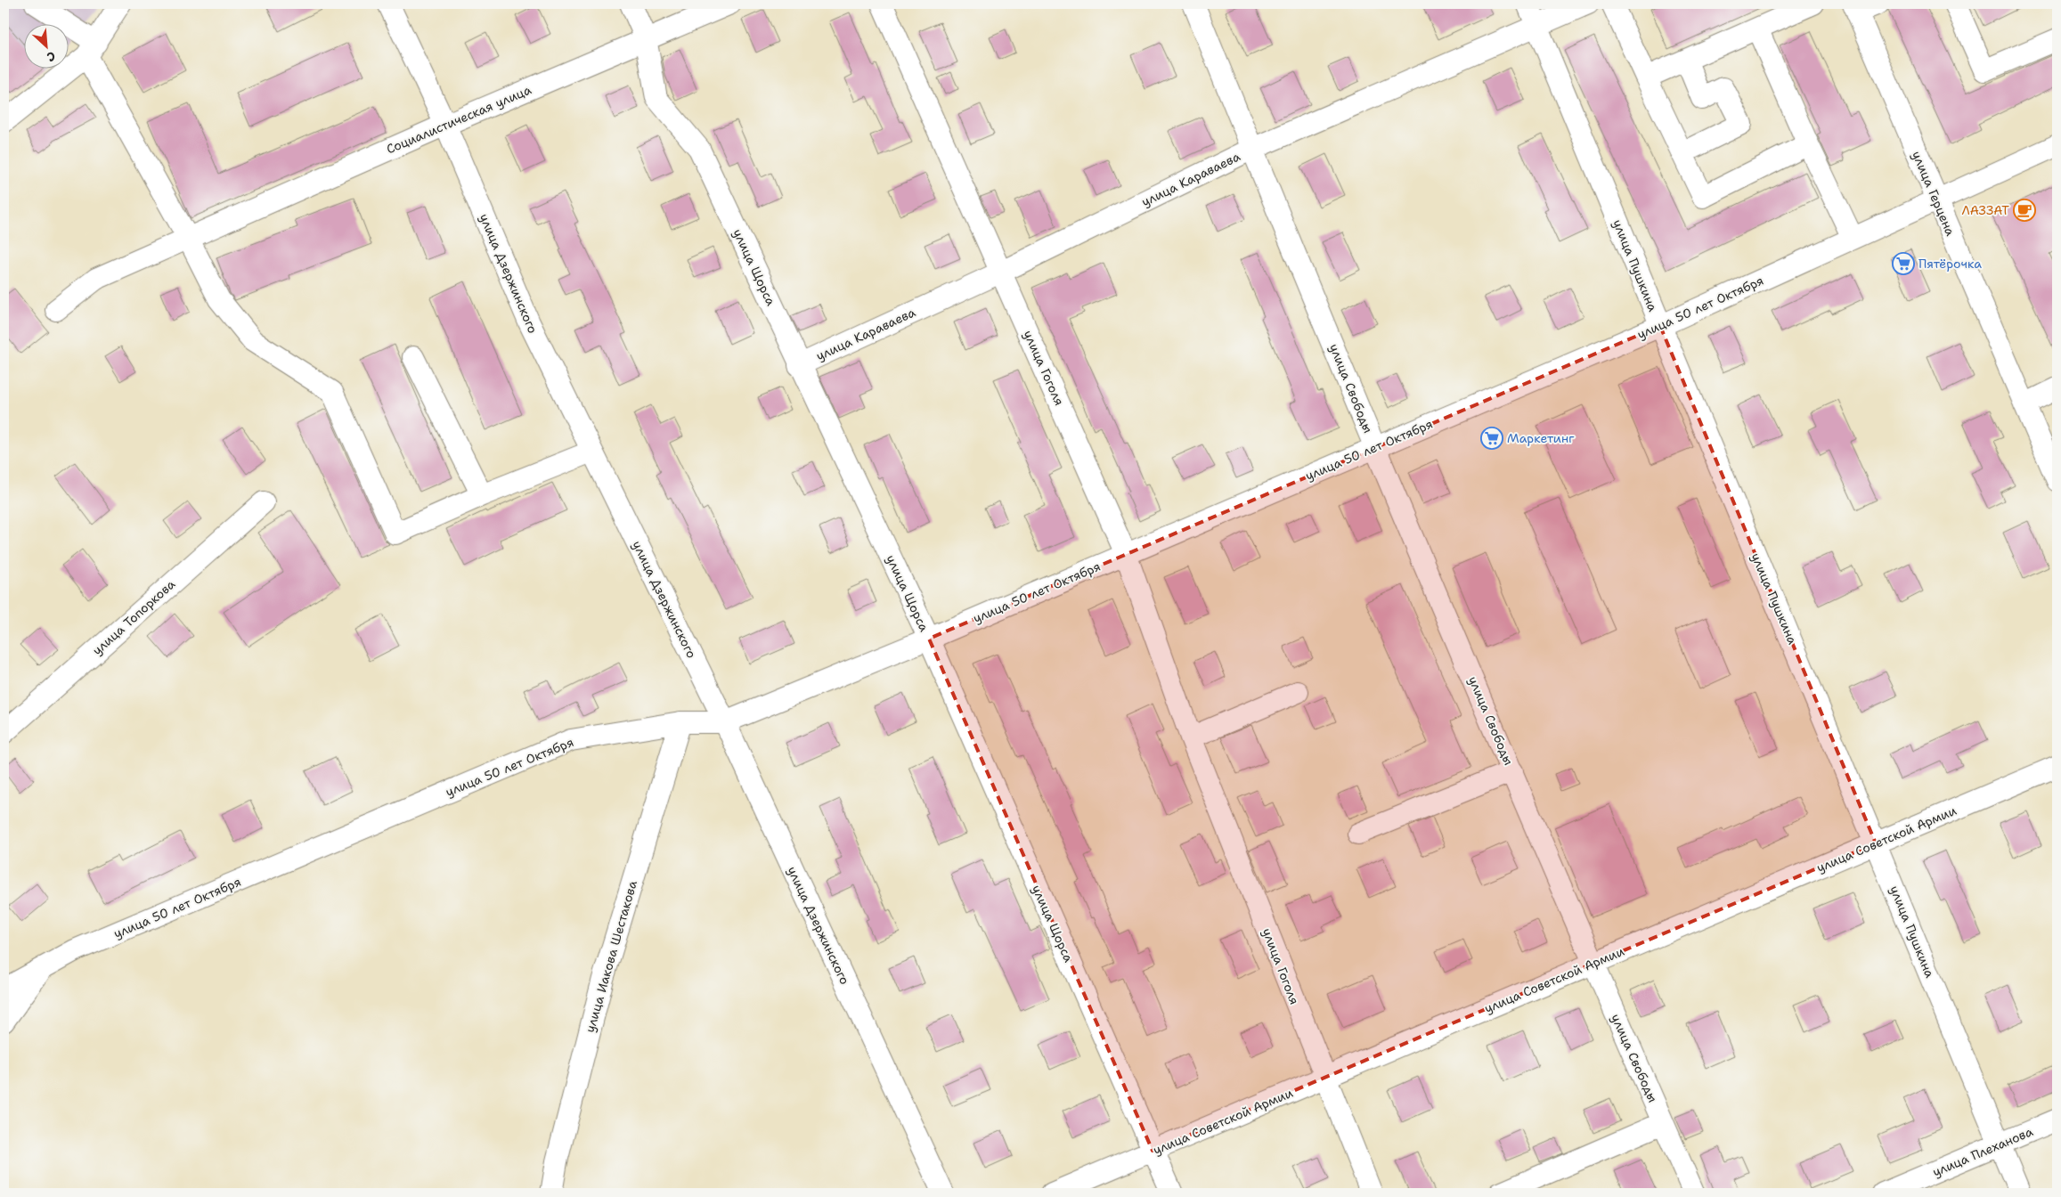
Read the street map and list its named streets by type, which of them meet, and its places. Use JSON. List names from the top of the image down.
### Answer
{
  "streets": {
    "street": [
      "Социалистическая улица",
      "улица Караваева",
      "улица Герцена",
      "улица Пушкина",
      "улица Щорса",
      "улица Дзержинского",
      "улица 50 лет Октября",
      "улица Гоголя",
      "улица Свободы",
      "улица Топоркова",
      "улица Советской Армии",
      "улица Иакова Шестакова",
      "улица Плеханова"
    ]
  },
  "crossings": [
    ["Социалистическая улица", "улица Щорса"],
    ["Социалистическая улица", "улица Дзержинского"],
    ["улица Караваева", "улица Пушкина"],
    ["улица Караваева", "улица Щорса"],
    ["улица Караваева", "улица Гоголя"],
    ["улица Караваева", "улица Свободы"],
    ["улица Герцена", "улица 50 лет Октября"],
    ["улица Пушкина", "улица 50 лет Октября"],
    ["улица Пушкина", "улица Советской Армии"],
    ["улица Пушкина", "улица Плеханова"],
    ["улица Щорса", "улица 50 лет Октября"],
    ["улица Щорса", "улица Советской Армии"],
    ["улица Дзержинского", "улица 50 лет Октября"],
    ["улица 50 лет Октября", "улица Гоголя"],
    ["улица 50 лет Октября", "улица Свободы"],
    ["улица 50 лет Октября", "улица Иакова Шестакова"],
    ["улица Гоголя", "улица Советской Армии"],
    ["улица Свободы", "улица Советской Армии"]
  ],
  "places": {
    "cafe": ["ЛАЗЗАТ"],
    "supermarket": ["Пятёрочка", "Маркетинг"]
  },
  "north": "bottom right"
}
